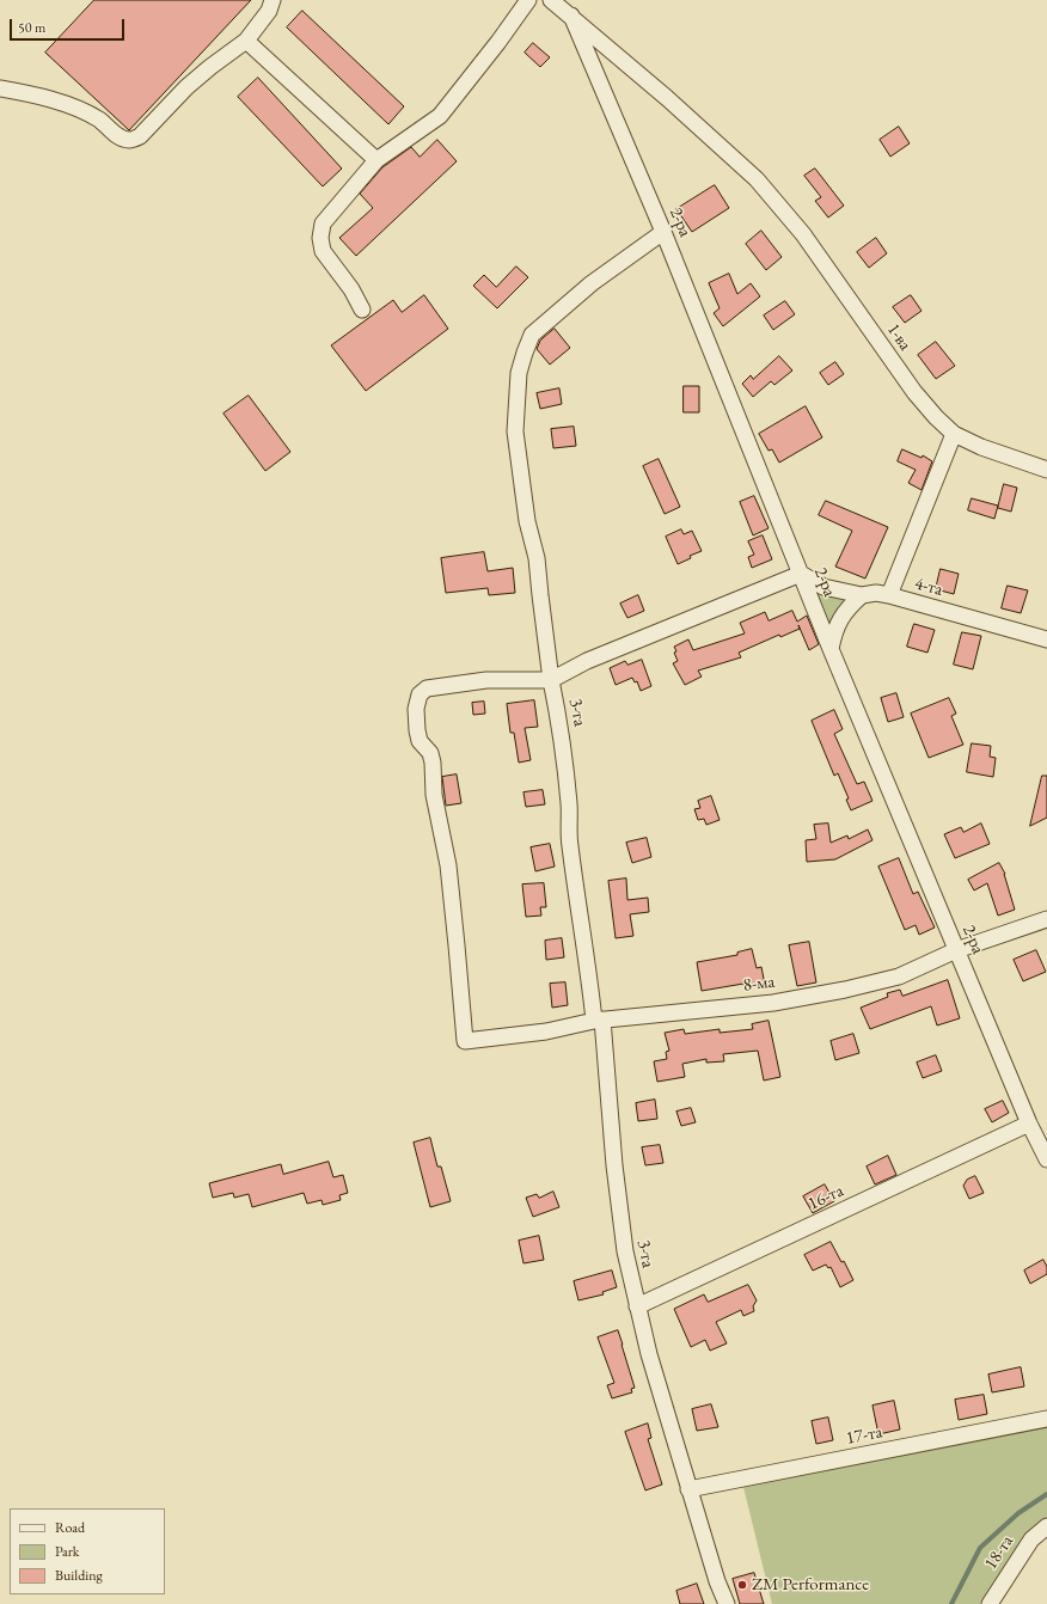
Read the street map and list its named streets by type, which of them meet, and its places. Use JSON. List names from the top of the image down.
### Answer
{
  "streets": {
    "street": [
      "2-ра",
      "1-ва",
      "4-та",
      "3-та",
      "8-ма",
      "16-та",
      "17-та",
      "18-та"
    ]
  },
  "crossings": [
    ["2-ра", "1-ва"],
    ["2-ра", "4-та"],
    ["2-ра", "3-та"],
    ["2-ра", "8-ма"],
    ["2-ра", "16-та"],
    ["4-та", "3-та"],
    ["3-та", "8-ма"],
    ["3-та", "16-та"],
    ["3-та", "17-та"]
  ],
  "places": ["ZM Performance"],
  "legend": ["Road", "Park", "Building"],
  "scale_bar": "50 m"
}
